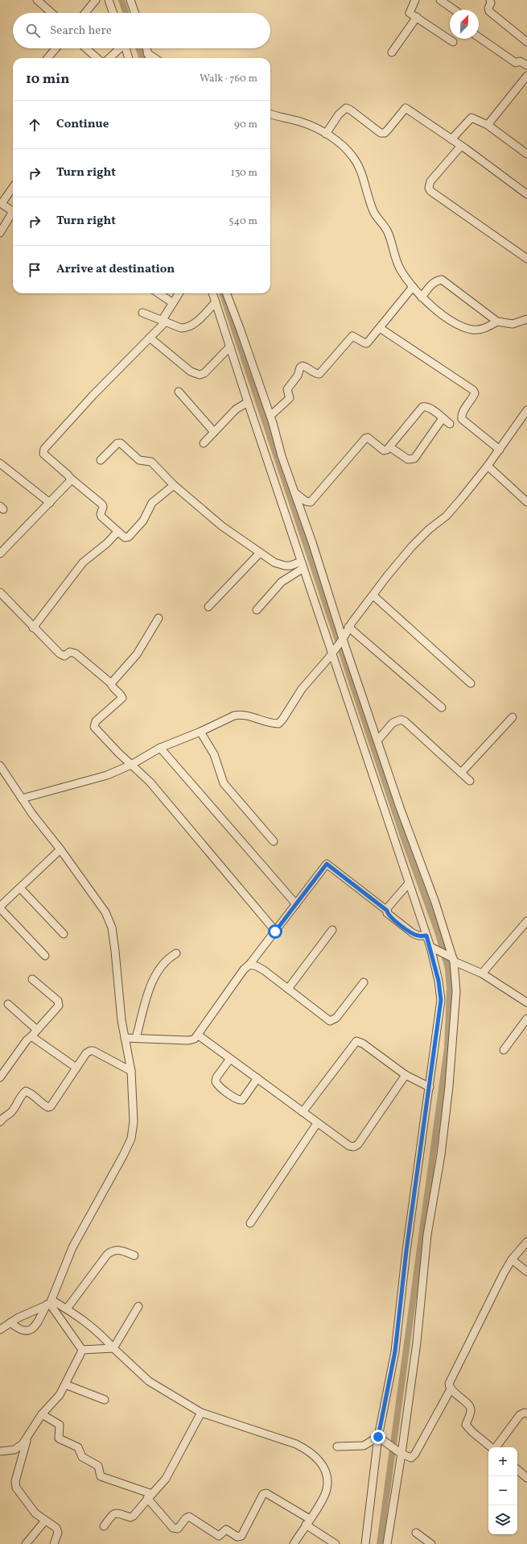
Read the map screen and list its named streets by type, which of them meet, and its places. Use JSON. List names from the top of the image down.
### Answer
{
  "north": "top right",
  "page": {
    "search": "Search here",
    "heading": ["10 min", "Walk · 760 m"],
    "list": [
      ["Continue", "90 m"],
      ["Turn right", "130 m"],
      ["Turn right", "540 m"],
      "Arrive at destination"
    ],
    "map_buttons": ["+", "−"]
  }
}
